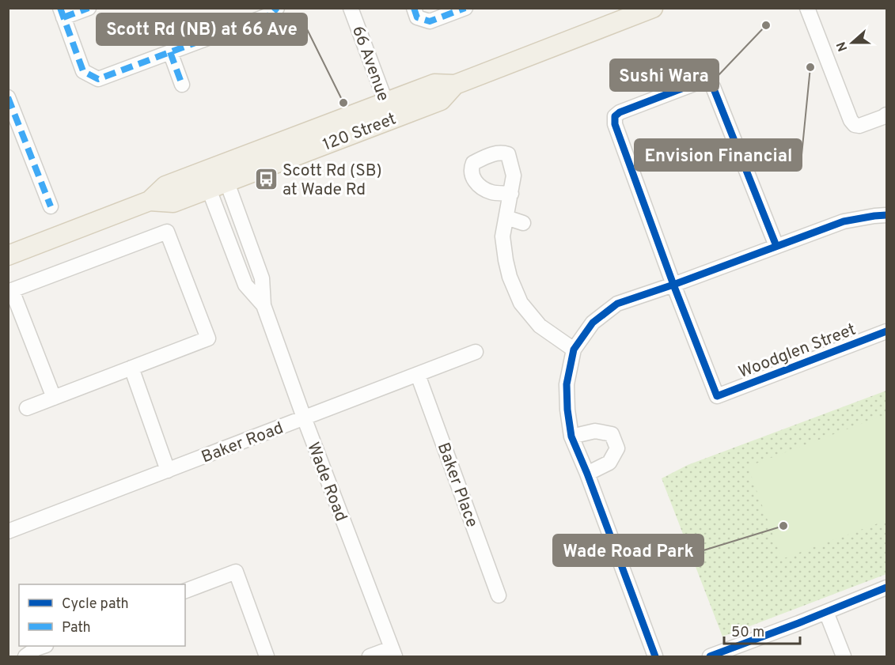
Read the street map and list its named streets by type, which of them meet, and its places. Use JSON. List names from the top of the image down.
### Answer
{
  "streets": {
    "main road": ["120 Street"],
    "street": [
      "66 Avenue",
      "Woodglen Street",
      "Baker Road",
      "Wade Road",
      "Baker Place"
    ]
  },
  "crossings": [
    ["66 Avenue", "120 Street"],
    ["120 Street", "Wade Road"],
    ["Baker Road", "Wade Road"],
    ["Baker Road", "Baker Place"]
  ],
  "places": {
    "other": [
      "Sushi Wara",
      "Envision Financial",
      "Scott Rd (NB) at 66 Ave",
      "Wade Road Park"
    ],
    "bus stop": ["Scott Rd (SB) at Wade Rd"]
  },
  "legend": ["Cycle path", "Path"],
  "scale_bar": "50 m",
  "north": "left"
}
